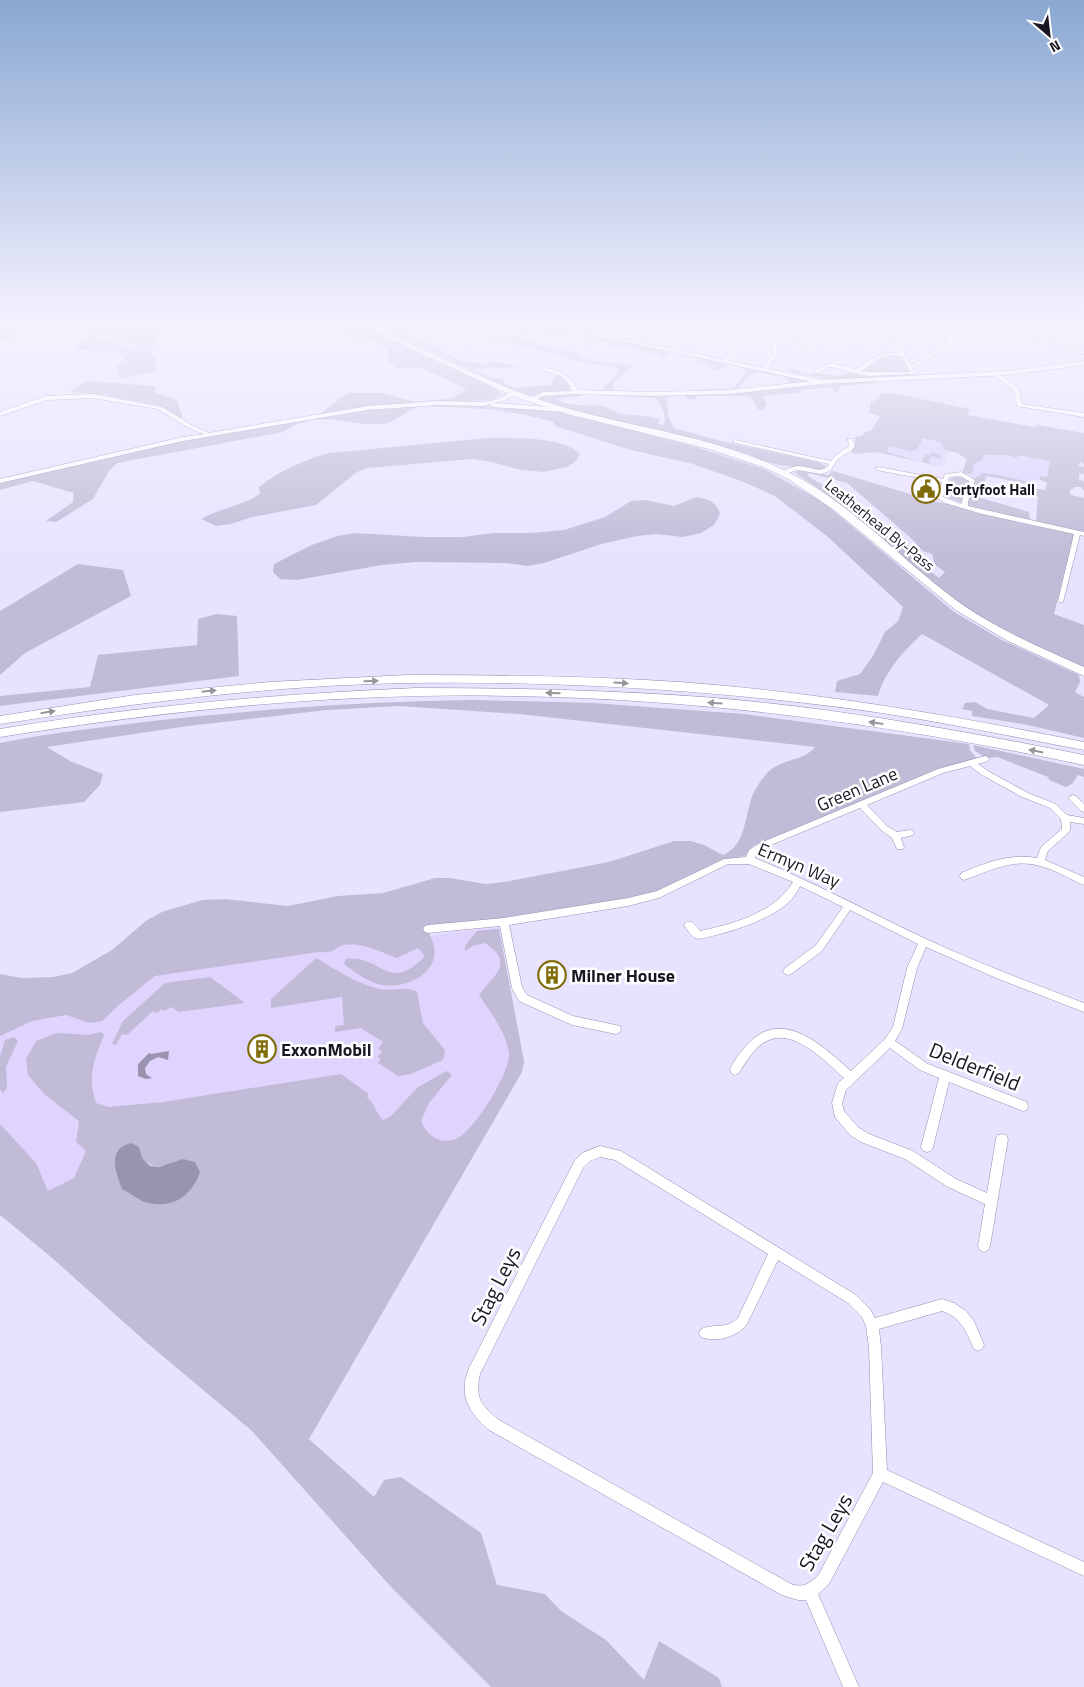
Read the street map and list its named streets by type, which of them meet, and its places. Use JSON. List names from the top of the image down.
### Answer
{
  "streets": {
    "highway": ["Leatherhead By-Pass"],
    "street": [
      "Green Lane",
      "Ermyn Way",
      "Delderfield",
      "Stag Leys"
    ]
  },
  "crossings": [
    ["Green Lane", "Ermyn Way"]
  ],
  "places": {
    "public building": ["Fortyfoot Hall"],
    "building": ["Milner House", "ExxonMobil"]
  },
  "north": "bottom right"
}
